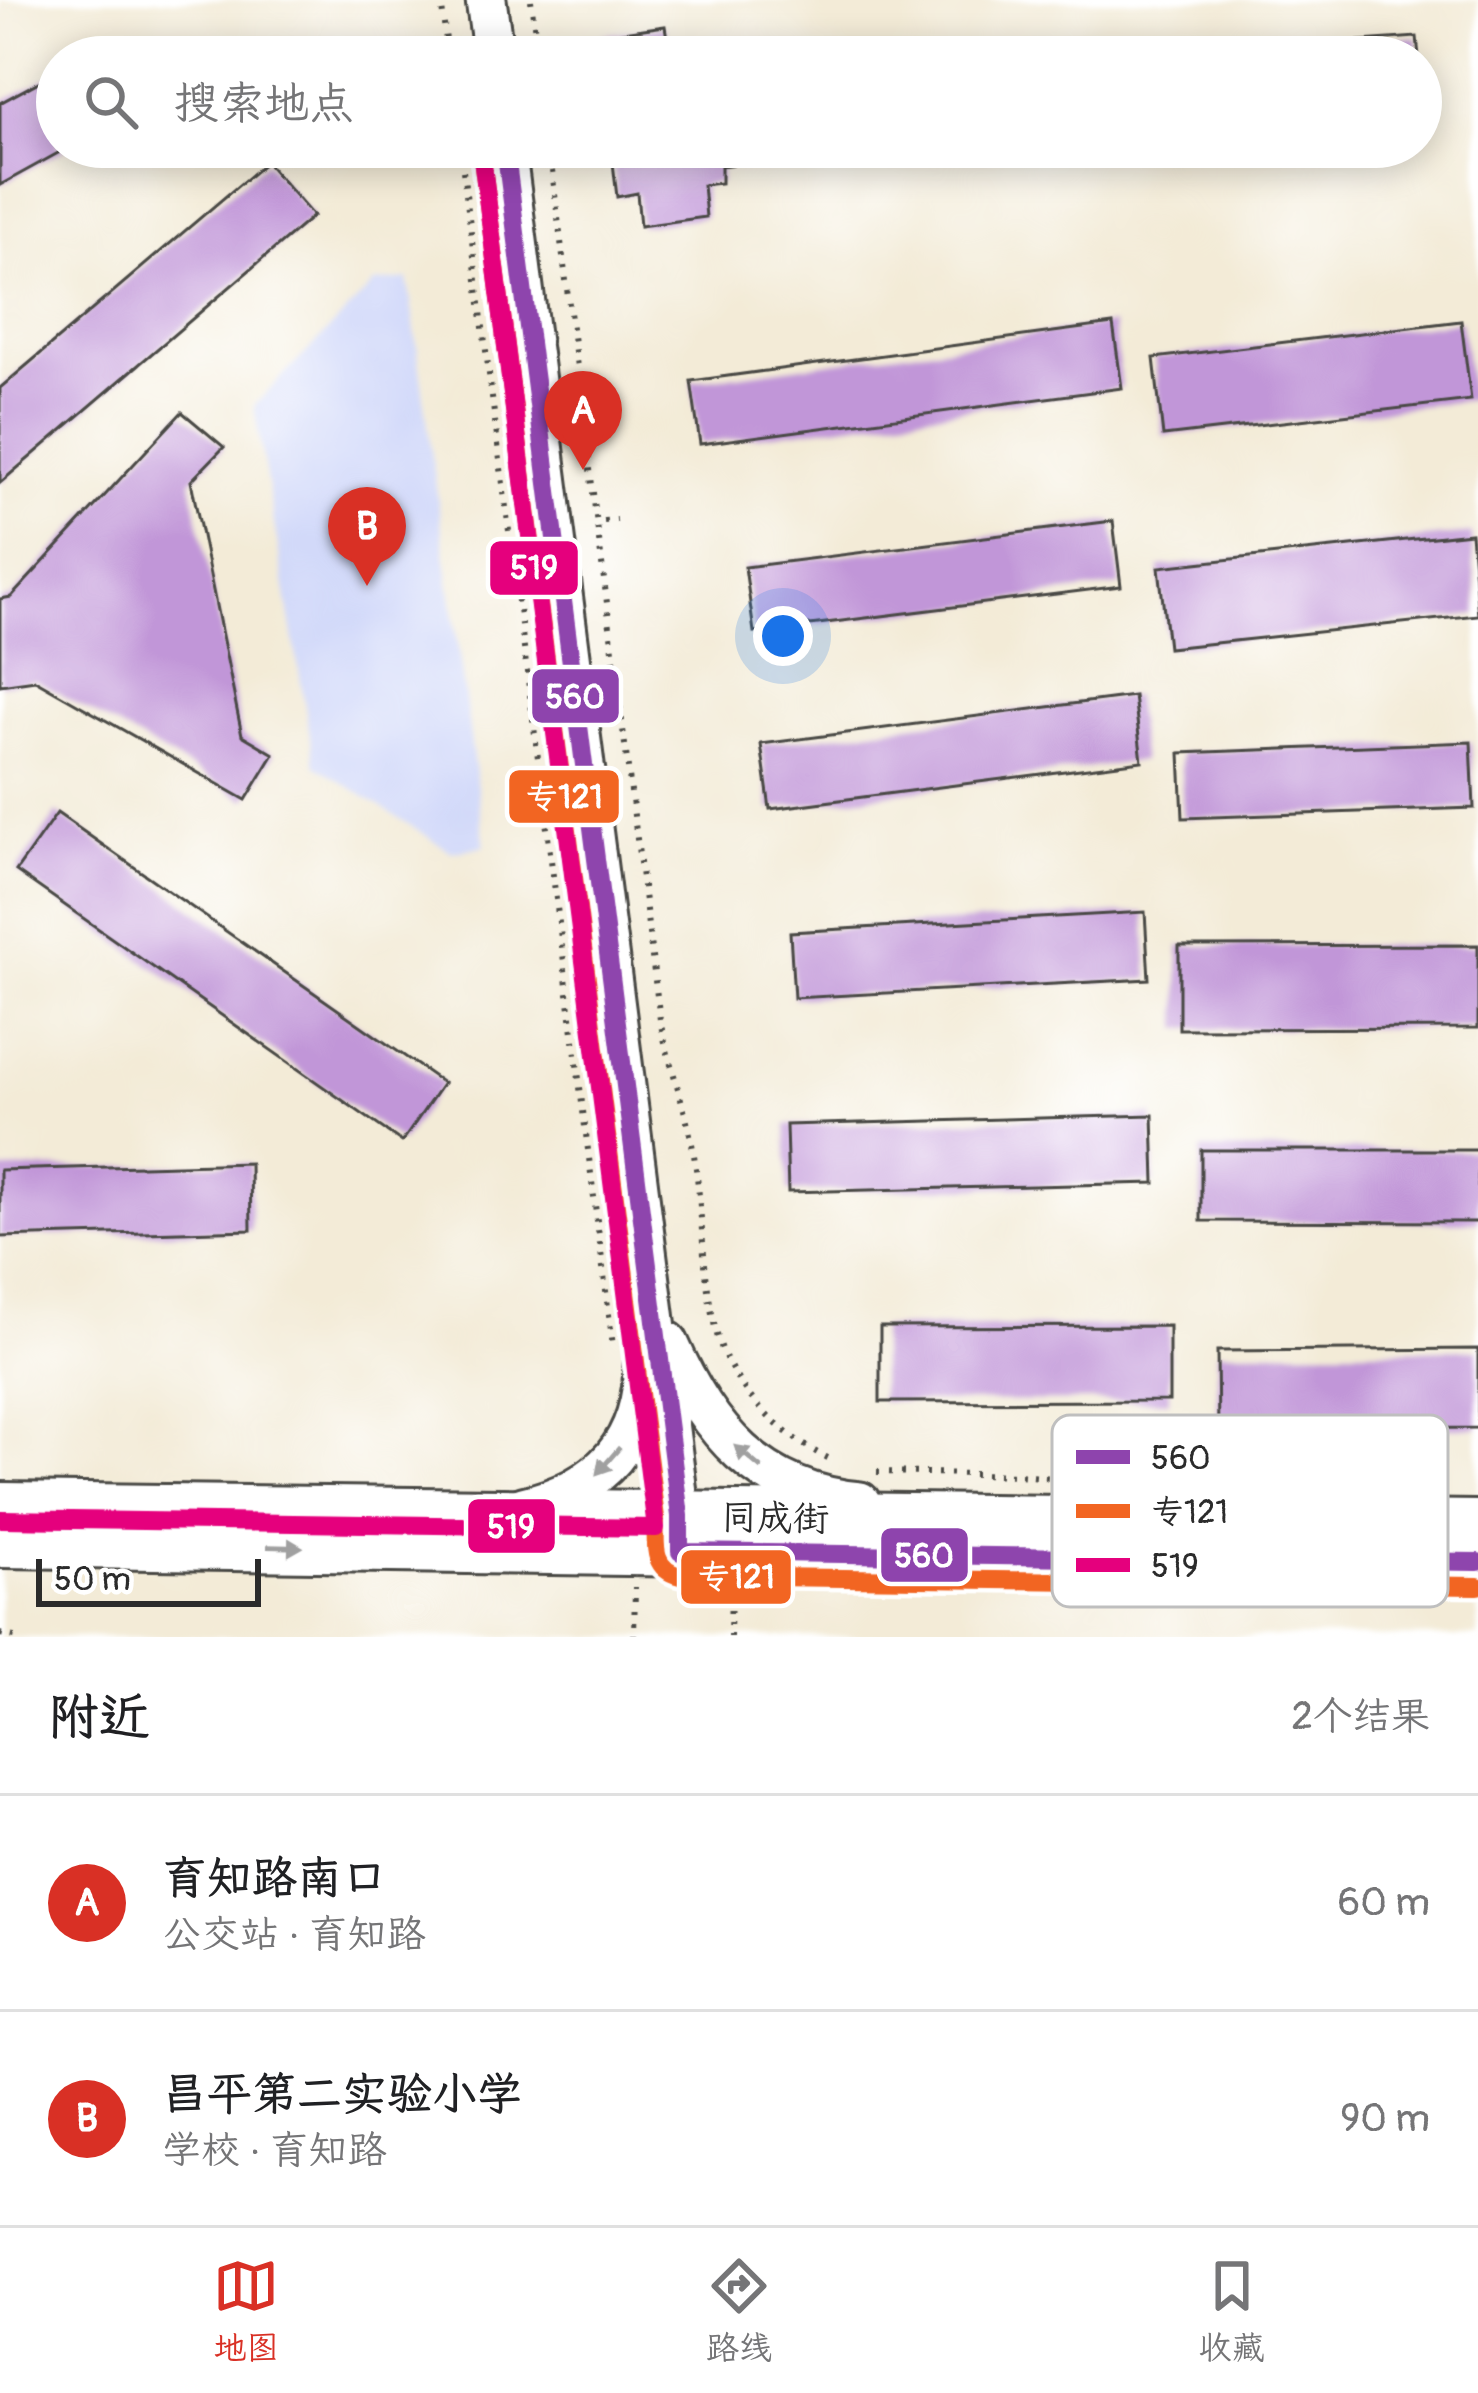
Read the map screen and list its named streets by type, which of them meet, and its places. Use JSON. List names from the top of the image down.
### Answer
{
  "streets": {
    "main road": ["同成街"]
  },
  "lines": ["transit line 560", "transit line 专121", "transit line 519"],
  "legend": ["560", "专121", "519"],
  "scale_bar": "50 m",
  "page": {
    "search": "搜索地点",
    "pins": ["A", "B"],
    "scale": "50 m",
    "heading": ["附近", "2个结果"],
    "list": [
      {
        "mark": "A",
        "name": "育知路南口",
        "note": "公交站 · 育知路",
        "value": "60 m"
      },
      {
        "mark": "B",
        "name": "昌平第二实验小学",
        "note": "学校 · 育知路",
        "value": "90 m"
      }
    ],
    "nav": ["地图", "路线", "收藏"]
  }
}
